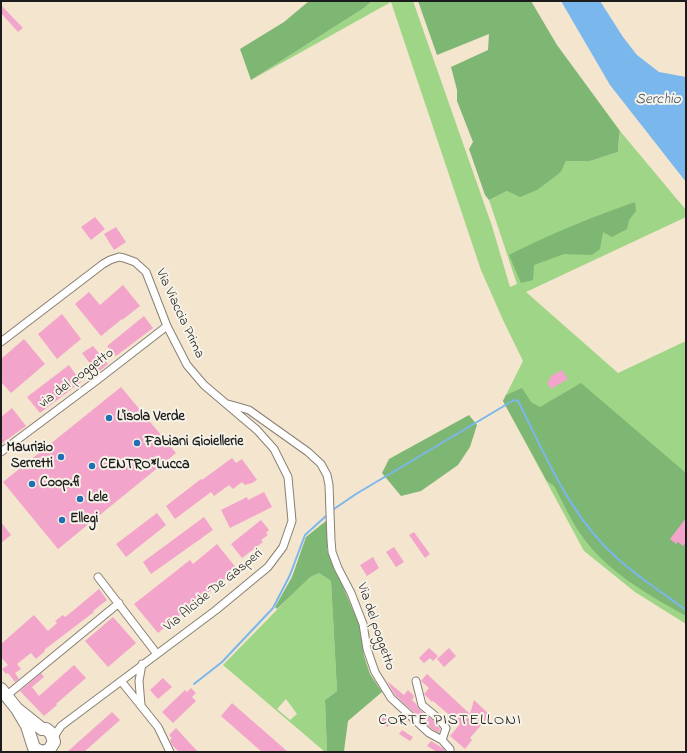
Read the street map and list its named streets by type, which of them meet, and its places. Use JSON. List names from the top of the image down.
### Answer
{
  "streets": {
    "street": [
      "Via Viaccia Prima",
      "via del poggetto",
      "Via Alcide De Gasperi",
      "Via del poggetto"
    ]
  },
  "crossings": [
    ["Via Viaccia Prima", "via del poggetto"],
    ["Via Viaccia Prima", "Via Alcide De Gasperi"],
    ["Via Viaccia Prima", "Via del poggetto"],
    ["Via Alcide De Gasperi", "Via del poggetto"]
  ],
  "districts": ["CORTE PISTELLONI"],
  "water": ["Serchio"],
  "places": [
    "L'isola Verde",
    "Fabiani Gioiellerie",
    "Maurizio Serretti",
    "CENTRO*Lucca",
    "Coop.fi",
    "Lele",
    "Ellegi"
  ]
}
